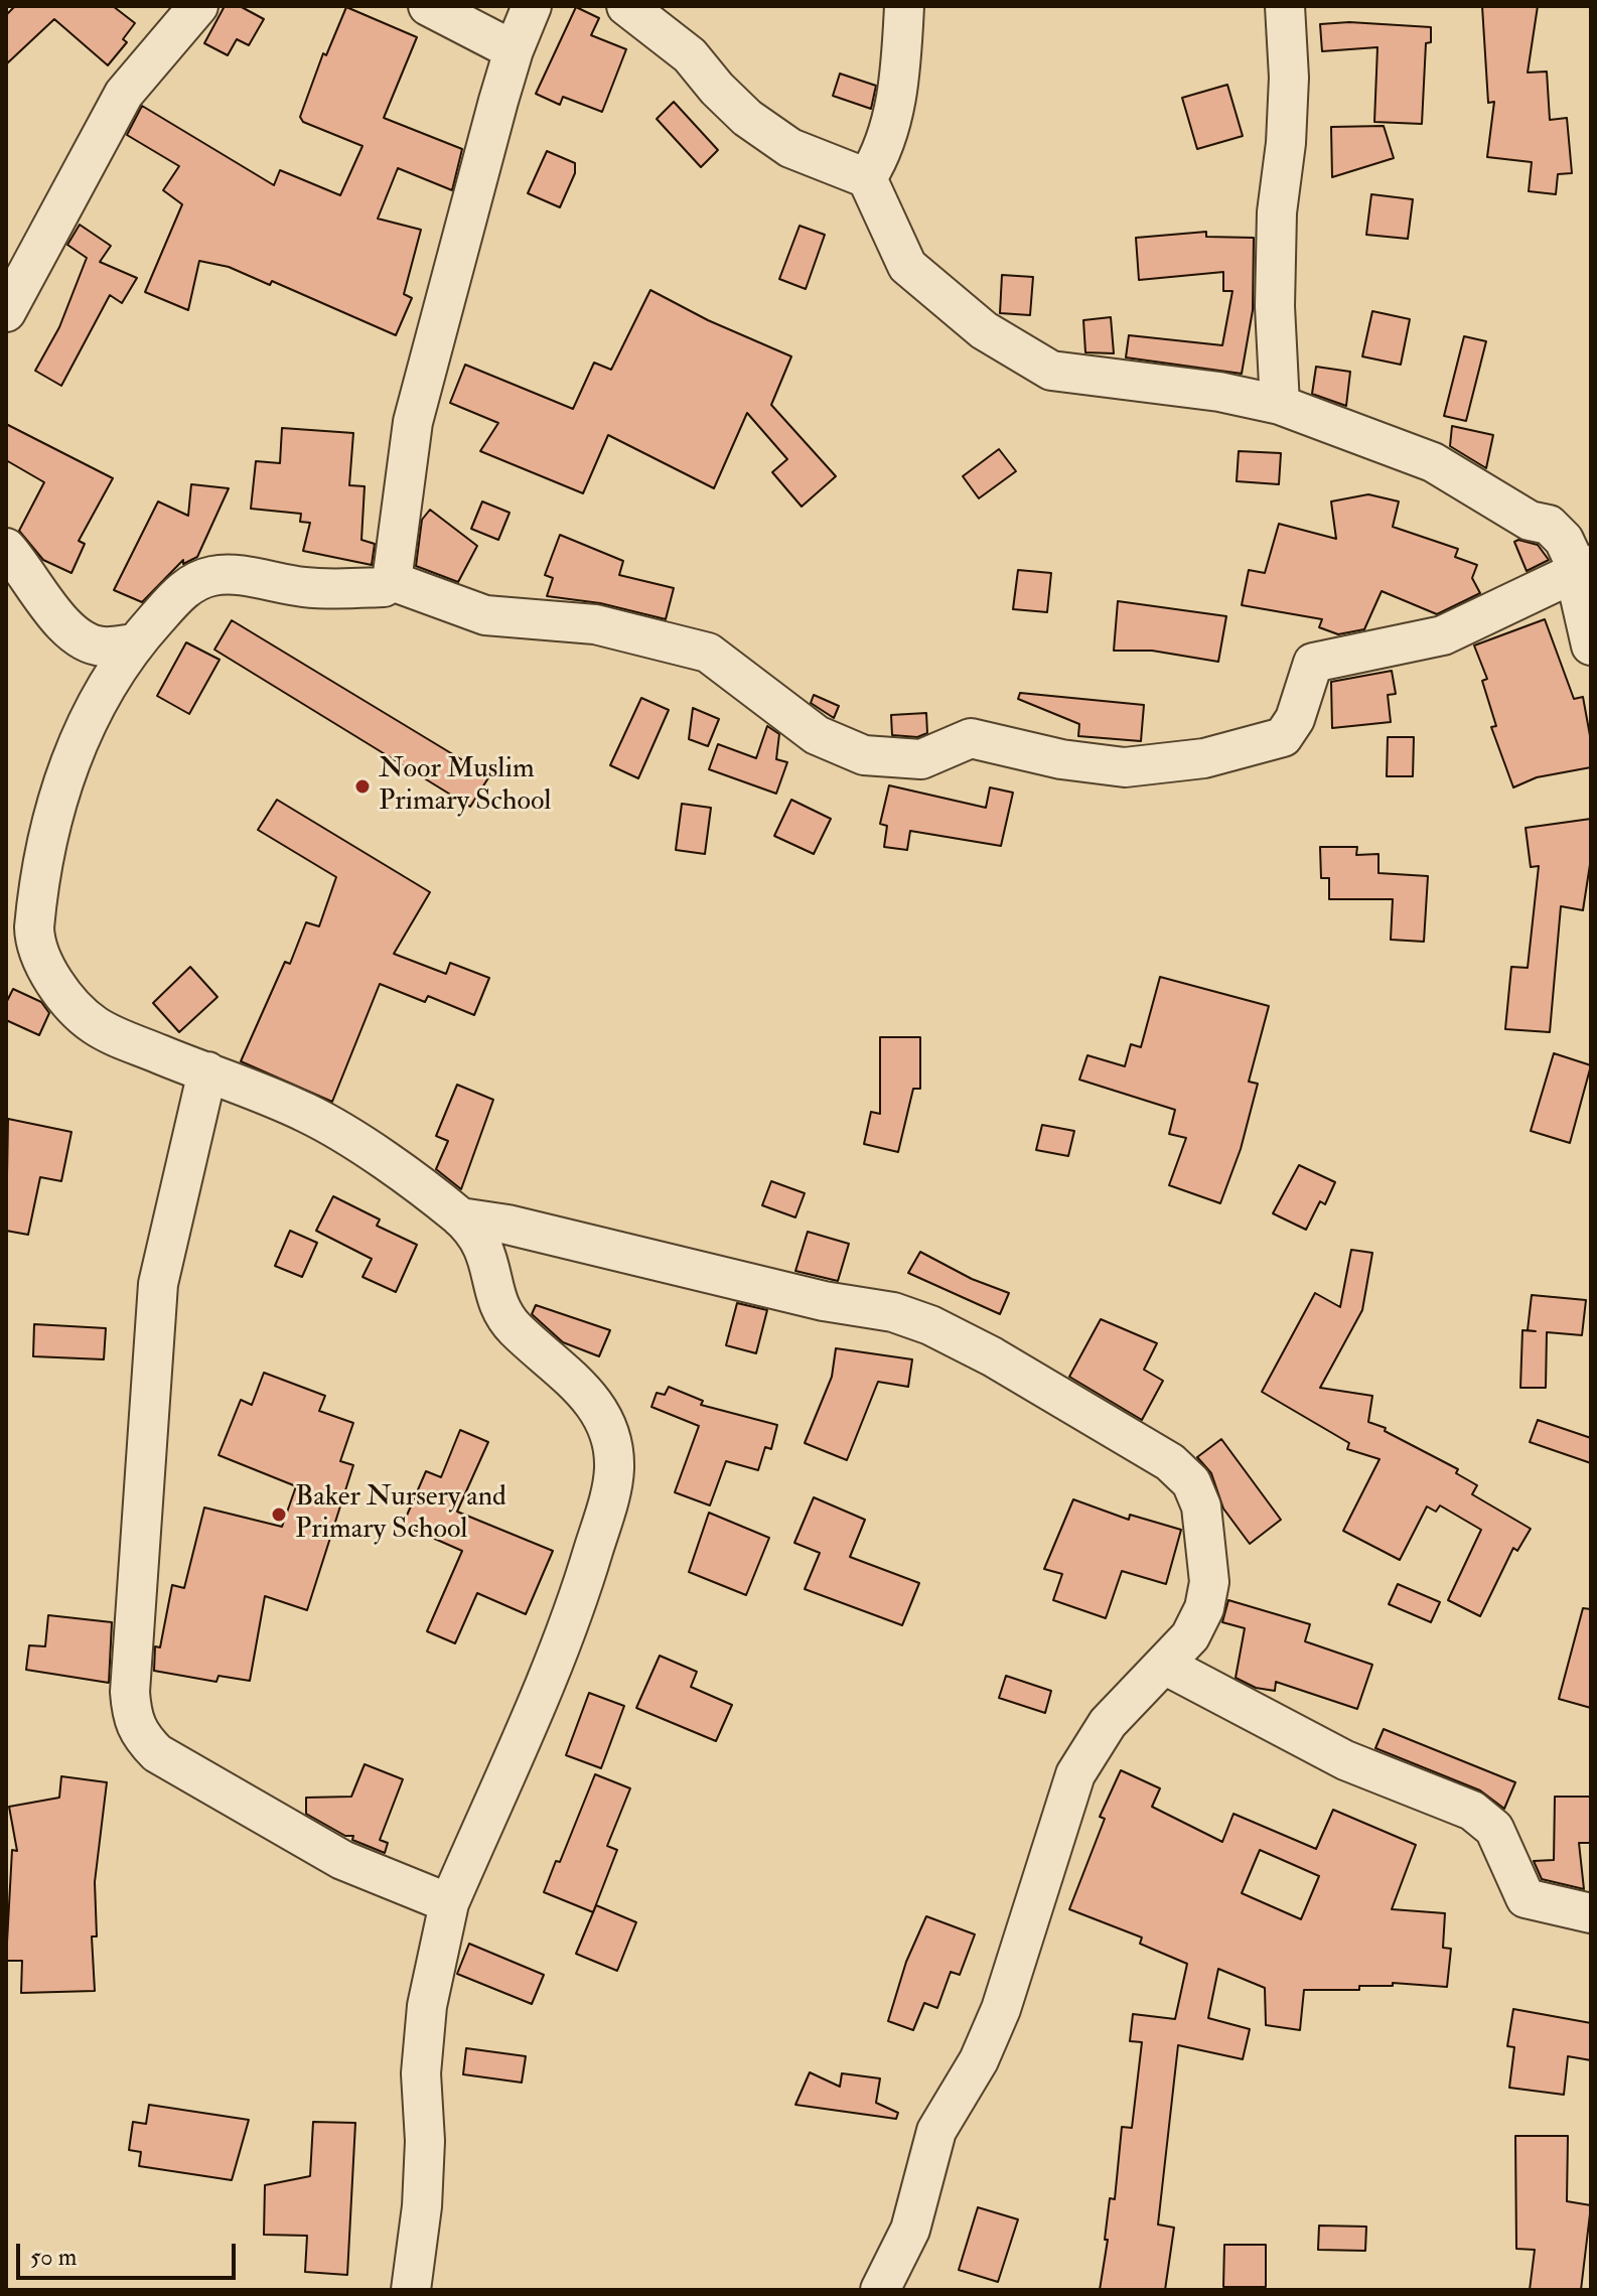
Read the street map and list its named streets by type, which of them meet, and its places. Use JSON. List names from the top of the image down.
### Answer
{
  "places": ["Noor Muslim Primary School", "Baker Nursery and Primary School"],
  "scale_bar": "50 m"
}
